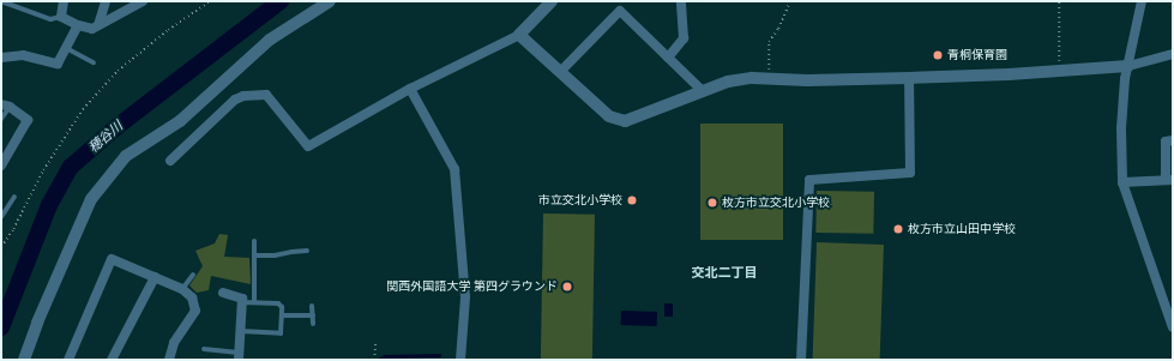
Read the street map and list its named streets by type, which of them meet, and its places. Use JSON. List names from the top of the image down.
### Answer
{
  "districts": ["交北二丁目"],
  "water": ["穂谷川"],
  "places": [
    "青桐保育園",
    "市立交北小学校",
    "枚方市立交北小学校",
    "枚方市立山田中学校",
    "関西外国語大学 第四グラウンド"
  ]
}
